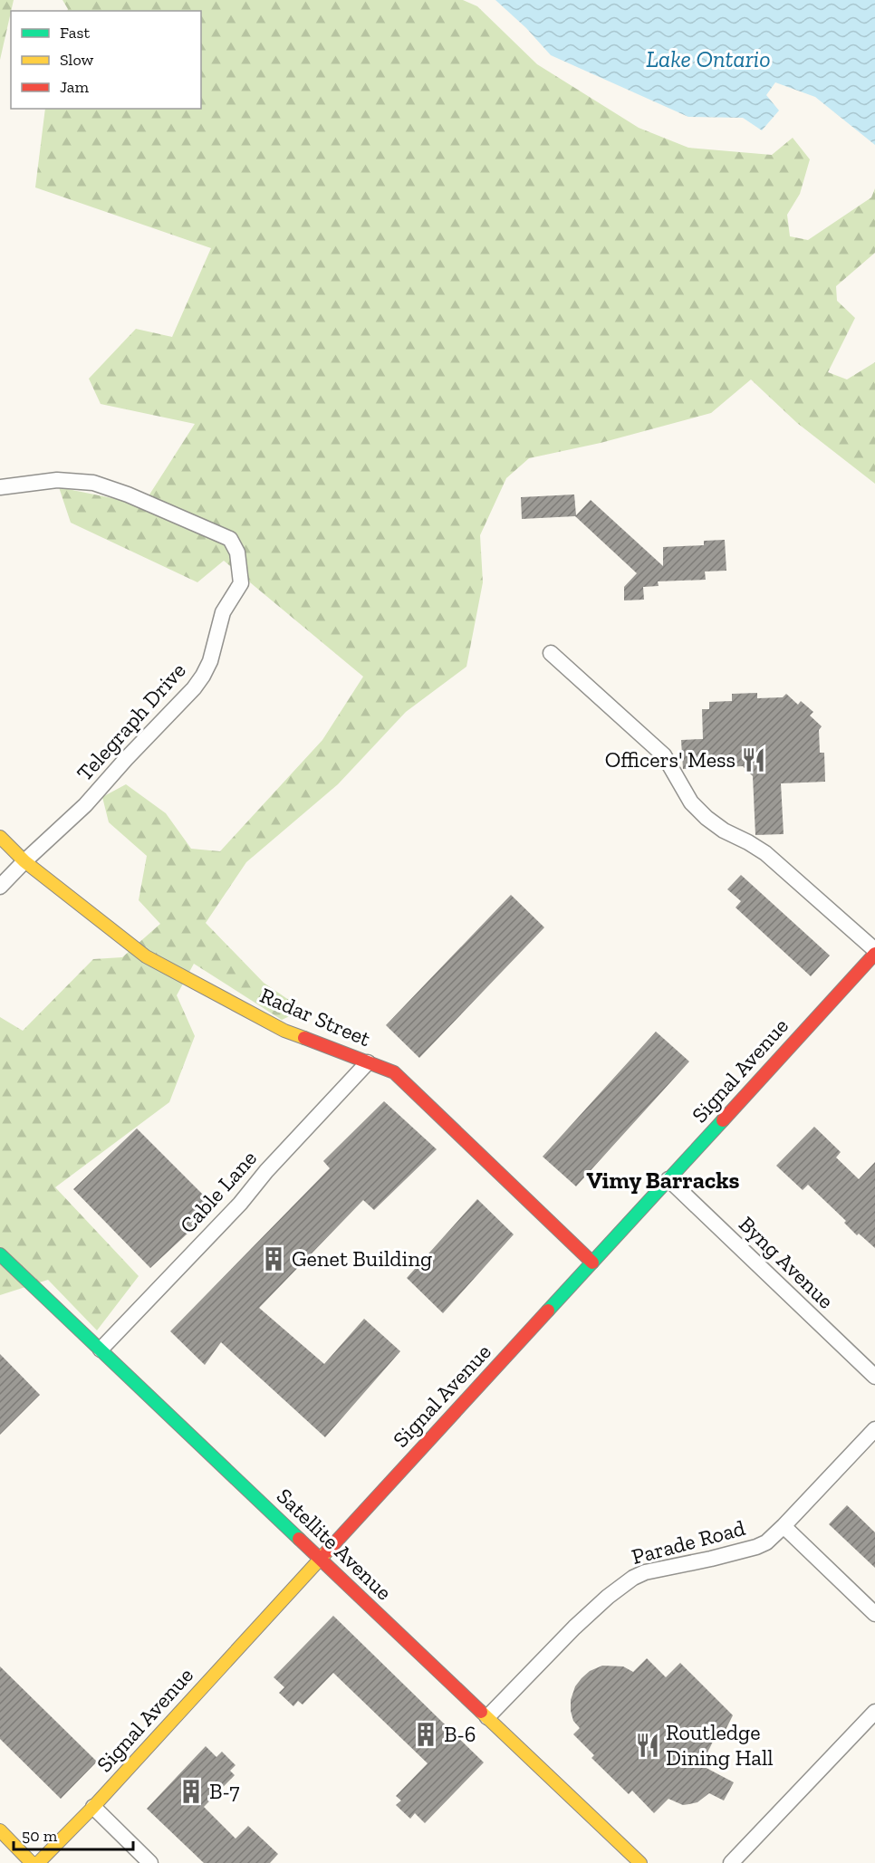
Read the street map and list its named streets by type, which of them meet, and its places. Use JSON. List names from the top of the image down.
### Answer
{
  "streets": {
    "street": [
      "Telegraph Drive",
      "Radar Street",
      "Signal Avenue",
      "Cable Lane",
      "Byng Avenue",
      "Parade Road",
      "Satellite Avenue"
    ]
  },
  "crossings": [
    ["Telegraph Drive", "Radar Street"],
    ["Radar Street", "Signal Avenue"],
    ["Radar Street", "Cable Lane"],
    ["Signal Avenue", "Byng Avenue"],
    ["Signal Avenue", "Satellite Avenue"],
    ["Cable Lane", "Satellite Avenue"],
    ["Parade Road", "Satellite Avenue"]
  ],
  "districts": ["Vimy Barracks"],
  "water": ["Lake Ontario"],
  "places": {
    "restaurant": ["Officers' Mess", "Routledge Dining Hall"],
    "building": ["Genet Building", "B-6", "B-7"]
  },
  "legend": ["Fast", "Slow", "Jam"],
  "scale_bar": "50 m"
}
